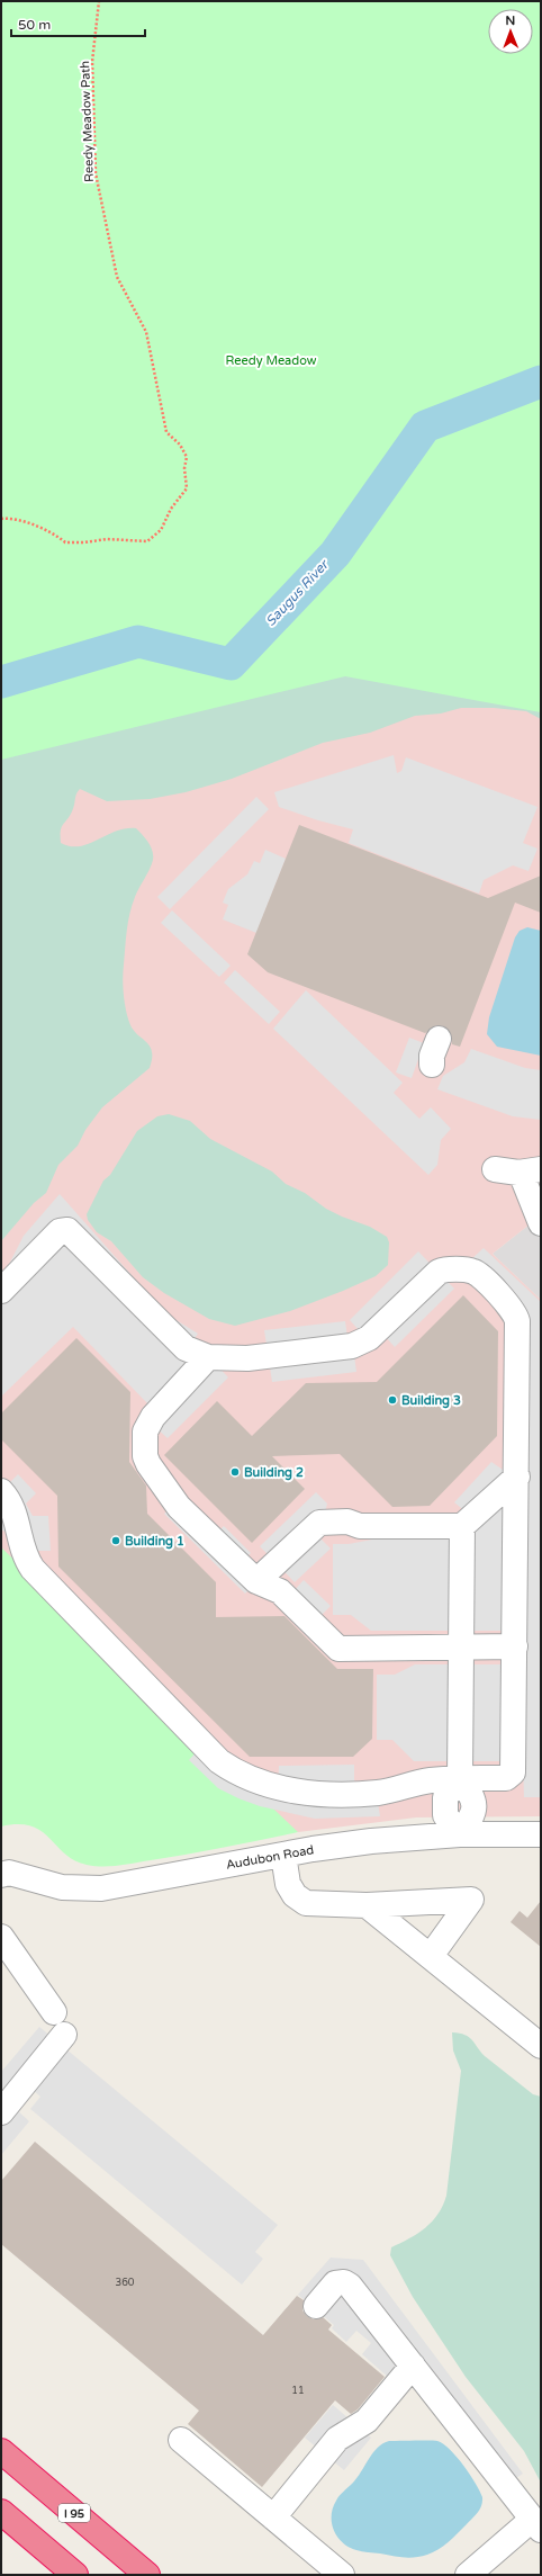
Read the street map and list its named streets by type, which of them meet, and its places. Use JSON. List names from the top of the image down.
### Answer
{
  "streets": {
    "highway": ["I 95"],
    "street": ["Audubon Road"],
    "path": ["Reedy Meadow Path"]
  },
  "water": ["Saugus River"],
  "parks": ["Reedy Meadow"],
  "places": ["Building 3", "Building 2", "Building 1"],
  "house_numbers": ["360", "11"],
  "scale_bar": "50 m",
  "north": "top"
}
